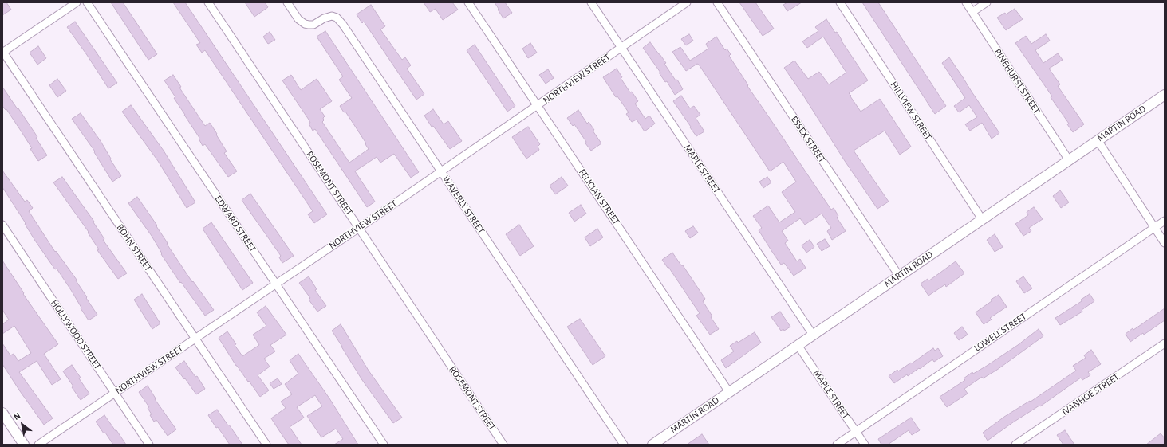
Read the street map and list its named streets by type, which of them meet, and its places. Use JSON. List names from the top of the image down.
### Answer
{
  "streets": {
    "street": [
      "NORTHVIEW STREET",
      "PINEHURST STREET",
      "HILLVIEW STREET",
      "MARTIN ROAD",
      "ESSEX STREET",
      "MAPLE STREET",
      "ROSEMONT STREET",
      "FELICIAN STREET",
      "WAVERLY STREET",
      "EDWARD STREET",
      "BOHN STREET",
      "LOWELL STREET",
      "HOLLYWOOD STREET",
      "IVANHOE STREET"
    ]
  },
  "crossings": [
    ["NORTHVIEW STREET", "MAPLE STREET"],
    ["NORTHVIEW STREET", "ROSEMONT STREET"],
    ["NORTHVIEW STREET", "FELICIAN STREET"],
    ["NORTHVIEW STREET", "WAVERLY STREET"],
    ["NORTHVIEW STREET", "EDWARD STREET"],
    ["NORTHVIEW STREET", "BOHN STREET"],
    ["NORTHVIEW STREET", "HOLLYWOOD STREET"],
    ["PINEHURST STREET", "MARTIN ROAD"],
    ["HILLVIEW STREET", "MARTIN ROAD"],
    ["MARTIN ROAD", "ESSEX STREET"],
    ["MARTIN ROAD", "MAPLE STREET"],
    ["MARTIN ROAD", "FELICIAN STREET"],
    ["MAPLE STREET", "LOWELL STREET"]
  ],
  "north": "top left"
}
